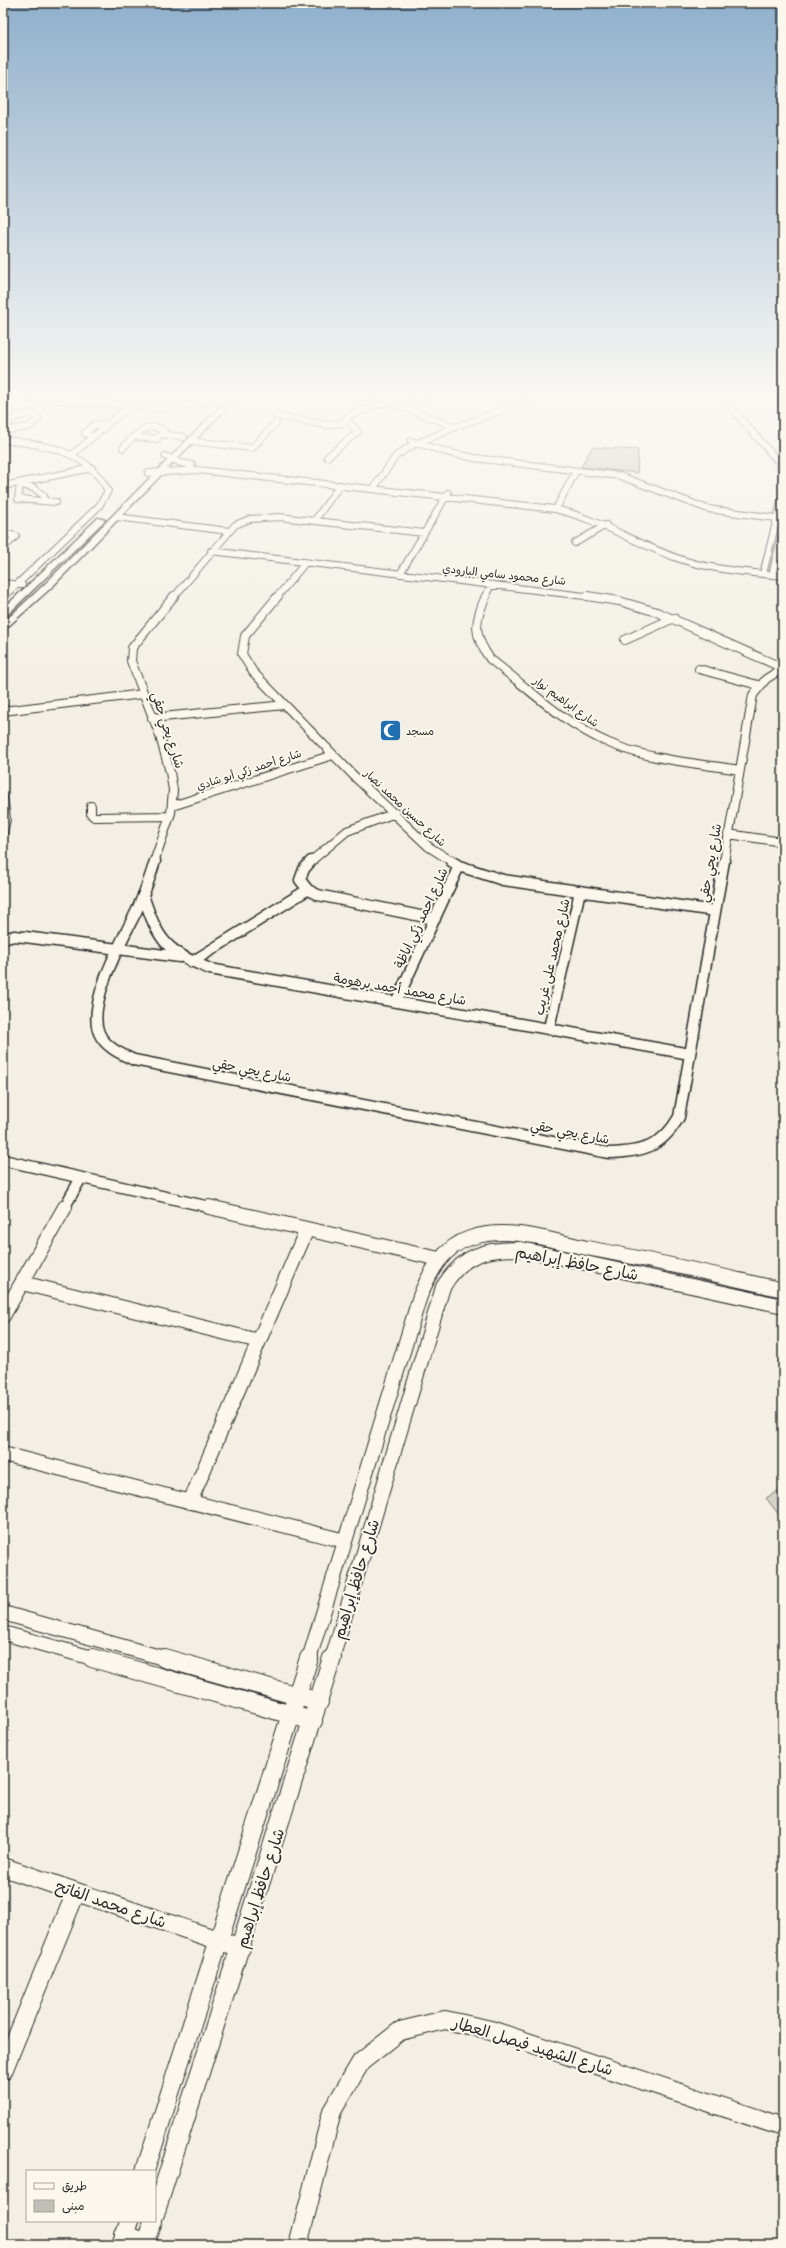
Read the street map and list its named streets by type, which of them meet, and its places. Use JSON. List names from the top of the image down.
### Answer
{
  "streets": {
    "street": [
      "شارع محمود سامي البارودي",
      "شارع ابراهيم نوار",
      "شارع يحي حقي",
      "شارع أحمد زكي أبو شادي",
      "شارع حسين محمد نصار",
      "شارع احمد زكي اباظة",
      "شارع محمد على غريب",
      "شارع محمد أحمد برهومة",
      "شارع حافظ إبراهيم",
      "شارع محمد الفاتح",
      "شارع الشهيد فيصل العطار"
    ]
  },
  "crossings": [
    ["شارع محمود سامي البارودي", "شارع ابراهيم نوار"],
    ["شارع محمود سامي البارودي", "شارع يحي حقي"],
    ["شارع محمود سامي البارودي", "شارع حسين محمد نصار"],
    ["شارع ابراهيم نوار", "شارع يحي حقي"],
    ["شارع يحي حقي", "شارع أحمد زكي أبو شادي"],
    ["شارع يحي حقي", "شارع حسين محمد نصار"],
    ["شارع يحي حقي", "شارع محمد أحمد برهومة"],
    ["شارع أحمد زكي أبو شادي", "شارع حسين محمد نصار"],
    ["شارع حسين محمد نصار", "شارع احمد زكي اباظة"],
    ["شارع حسين محمد نصار", "شارع محمد على غريب"],
    ["شارع احمد زكي اباظة", "شارع محمد أحمد برهومة"],
    ["شارع محمد على غريب", "شارع محمد أحمد برهومة"],
    ["شارع حافظ إبراهيم", "شارع محمد الفاتح"]
  ],
  "places": {
    "mosque": ["مسجد"]
  },
  "legend": ["طريق", "مبنى"]
}
